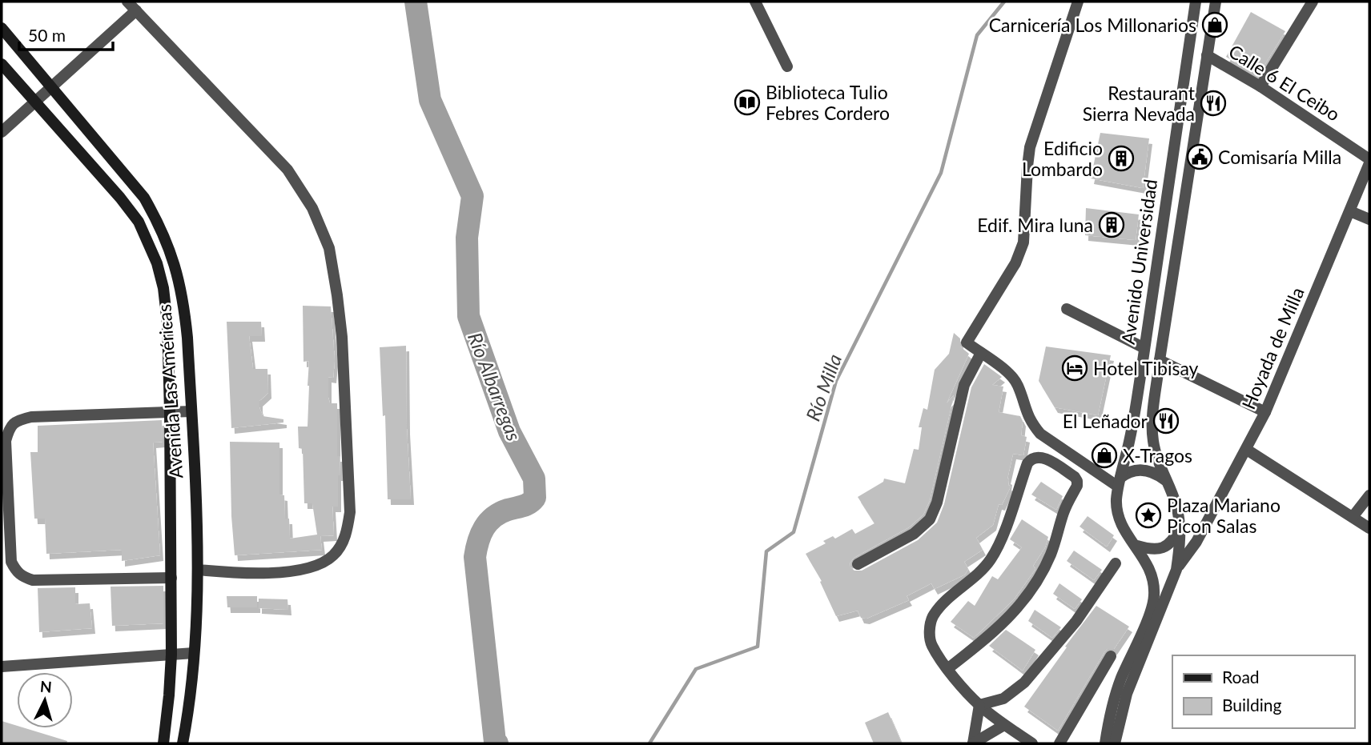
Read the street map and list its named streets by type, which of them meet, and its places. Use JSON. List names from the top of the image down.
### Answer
{
  "streets": {
    "street": [
      "Calle 6 El Ceibo",
      "Avenido Universidad",
      "Hoyada de Milla",
      "Avenida Las Américas"
    ]
  },
  "crossings": [
    ["Calle 6 El Ceibo", "Hoyada de Milla"]
  ],
  "water": ["Río Albarregas", "Río Milla"],
  "places": {
    "shop": ["Carnicería Los Millonarios", "X-Tragos"],
    "library": ["Biblioteca Tulio Febres Cordero"],
    "restaurant": ["Restaurant Sierra Nevada", "El Leñador"],
    "public building": ["Comisaría Milla"],
    "building": ["Edificio Lombardo", "Edif. Mira luna"],
    "hotel": ["Hotel Tibisay"],
    "place": ["Plaza Mariano Picon Salas"]
  },
  "legend": ["Road", "Building"],
  "scale_bar": "50 m",
  "north": "top"
}
